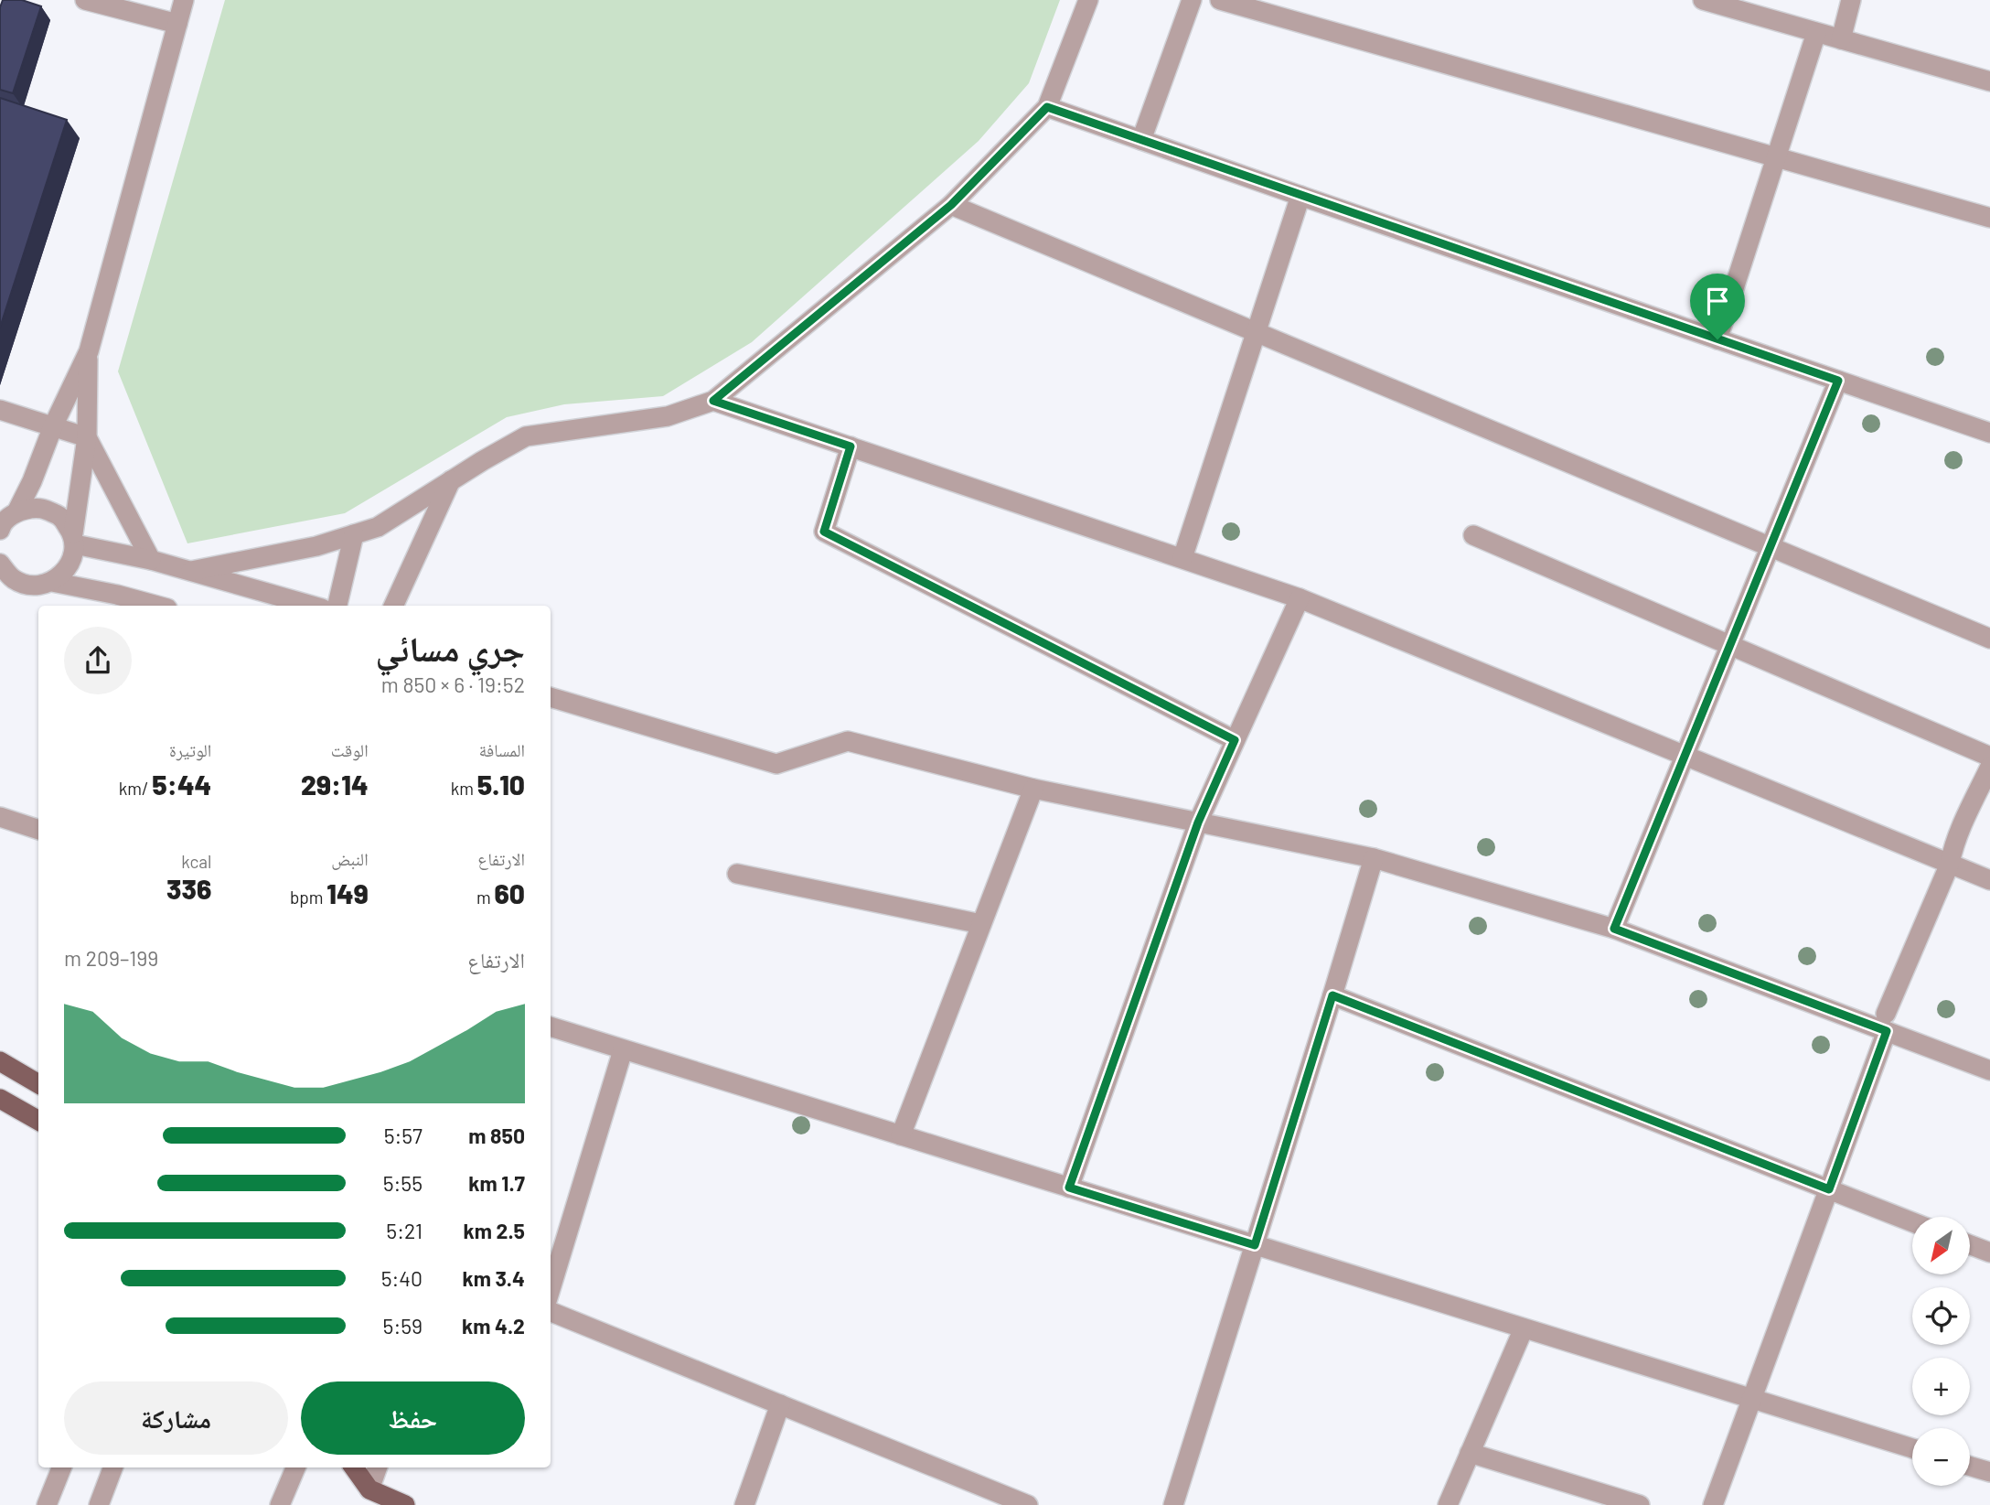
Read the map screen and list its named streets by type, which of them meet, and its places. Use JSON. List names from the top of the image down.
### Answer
{
  "north": "bottom left",
  "page": {
    "heading": ["جري مسائي", "19:52 · 6 × 850 m"],
    "stats": [
      ["المسافة", "5.10 km"],
      ["الوقت", "29:14"],
      ["الوتيرة", "5:44 /km"],
      ["الارتفاع", "60 m"],
      ["النبض", "149 bpm"],
      ["kcal", "336"]
    ],
    "chart": ["الارتفاع", "199–209 m"],
    "list": [
      {
        "name": "850 m",
        "note": "5:57"
      },
      {
        "name": "1.7 km",
        "note": "5:55"
      },
      {
        "name": "2.5 km",
        "note": "5:21"
      },
      {
        "name": "3.4 km",
        "note": "5:40"
      },
      {
        "name": "4.2 km",
        "note": "5:59"
      }
    ],
    "map_buttons": ["+", "−"],
    "buttons": ["حفظ", "مشاركة"]
  }
}
